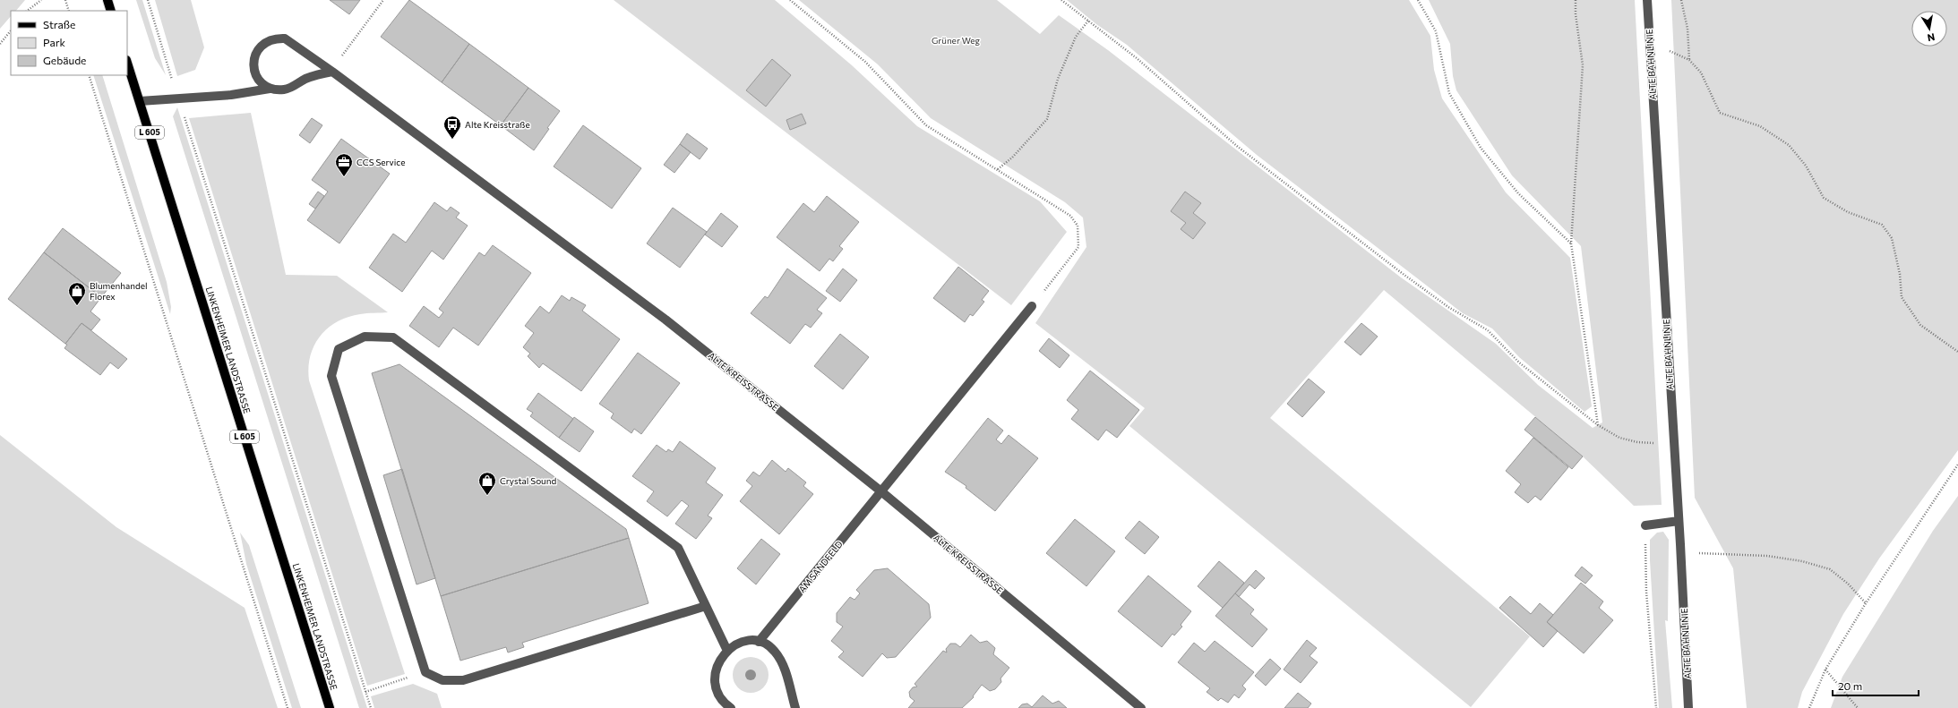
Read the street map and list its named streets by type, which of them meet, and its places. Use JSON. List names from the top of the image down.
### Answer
{
  "streets": {
    "main road": ["L 605", "LINKENHEIMER LANDSTRASSE"],
    "street": ["ALTE BAHNLINIE", "ALTE KREISSTRASSE", "AM SANDFELD"]
  },
  "crossings": [
    ["ALTE KREISSTRASSE", "AM SANDFELD"]
  ],
  "parks": ["Grüner Weg"],
  "places": {
    "bus stop": ["Alte Kreisstraße"],
    "office": ["CCS Service"],
    "shop": ["Blumenhandel Florex", "Crystal Sound"]
  },
  "legend": ["Straße", "Park", "Gebäude"],
  "scale_bar": "20 m",
  "north": "bottom"
}
